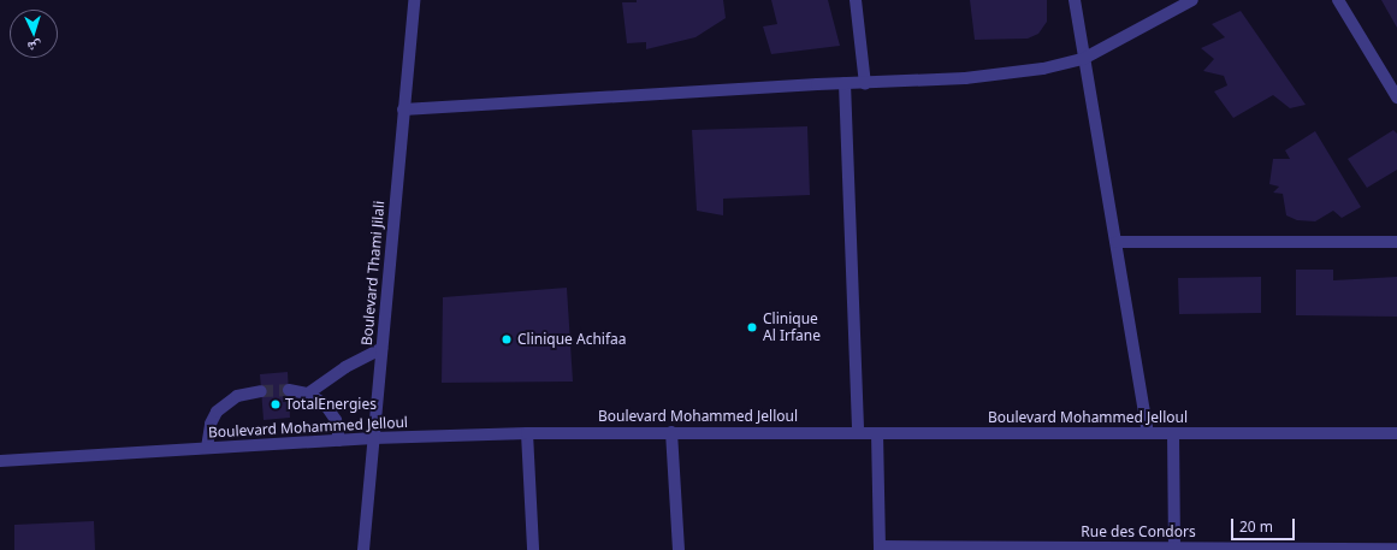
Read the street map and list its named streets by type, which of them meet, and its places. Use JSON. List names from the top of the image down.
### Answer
{
  "streets": {
    "street": ["Boulevard Thami Jilali", "Boulevard Mohammed Jelloul", "Rue des Condors"]
  },
  "crossings": [
    ["Boulevard Thami Jilali", "Boulevard Mohammed Jelloul"]
  ],
  "places": ["Clinique Al Irfane", "Clinique Achifaa", "TotalEnergies"],
  "scale_bar": "20 m",
  "north": "bottom"
}
